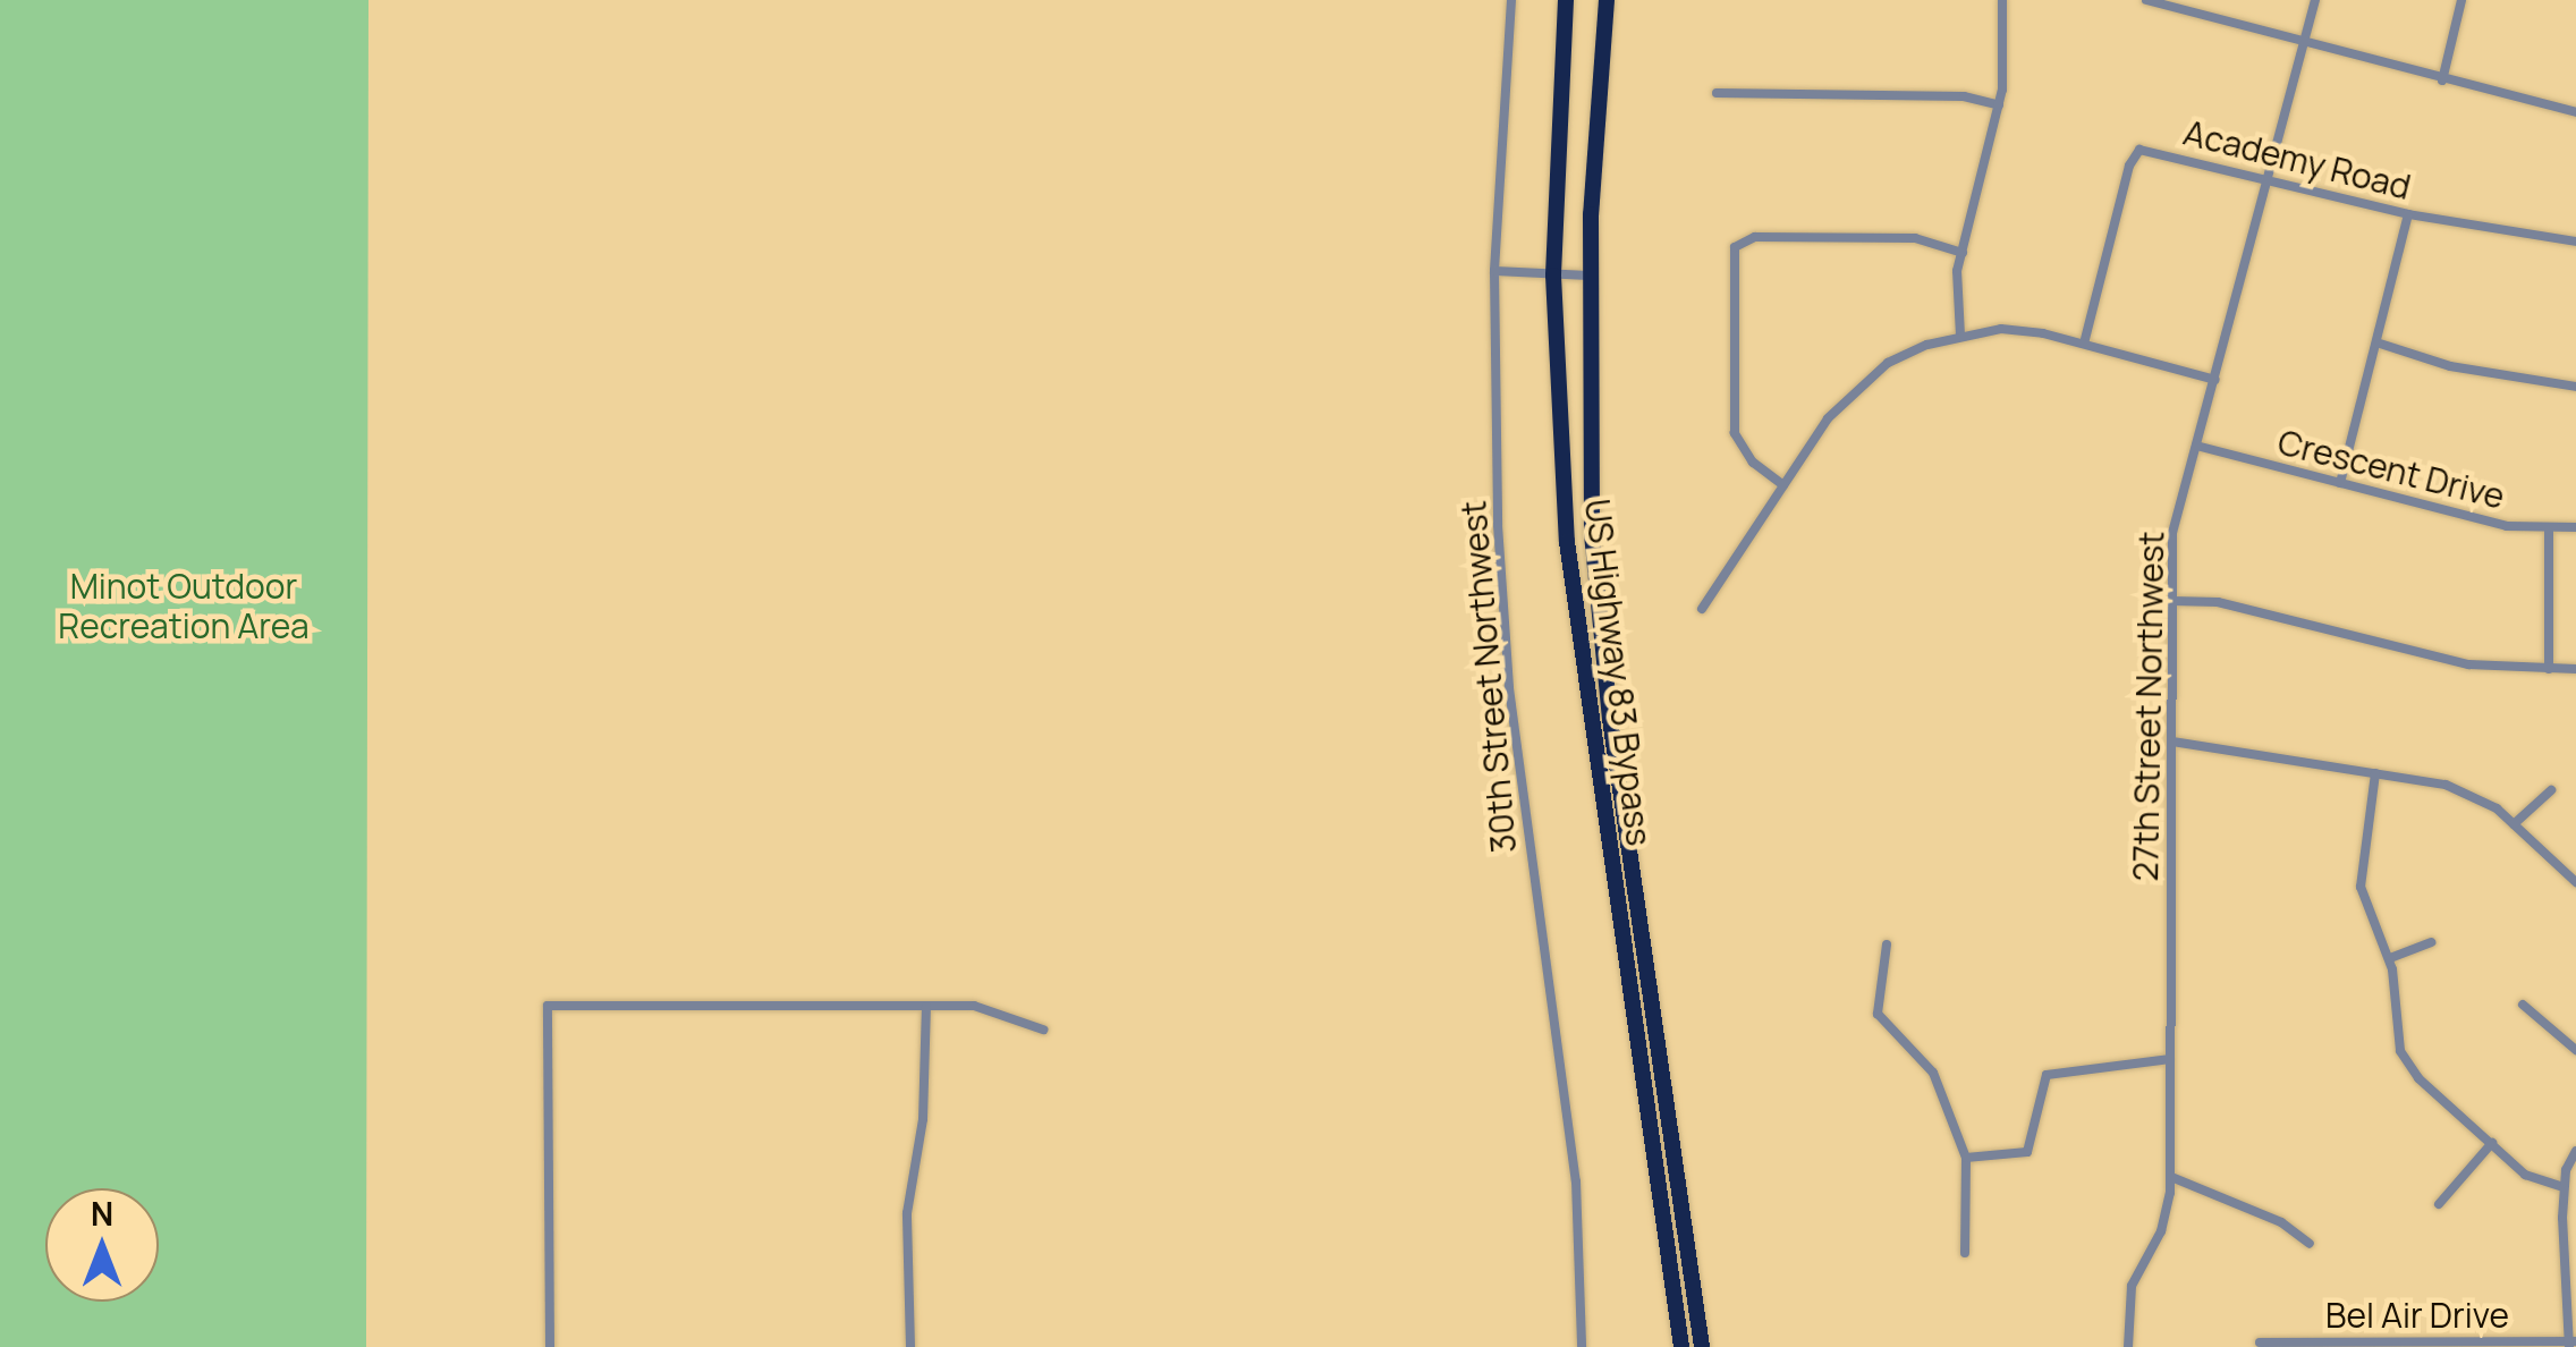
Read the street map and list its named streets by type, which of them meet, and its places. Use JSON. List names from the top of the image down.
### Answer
{
  "streets": {
    "highway": ["US Highway 83 Bypass"],
    "street": [
      "Academy Road",
      "Crescent Drive",
      "30th Street Northwest",
      "27th Street Northwest",
      "Bel Air Drive"
    ]
  },
  "crossings": [
    ["Academy Road", "27th Street Northwest"],
    ["Crescent Drive", "27th Street Northwest"]
  ],
  "parks": ["Minot Outdoor Recreation Area"],
  "north": "top"
}
